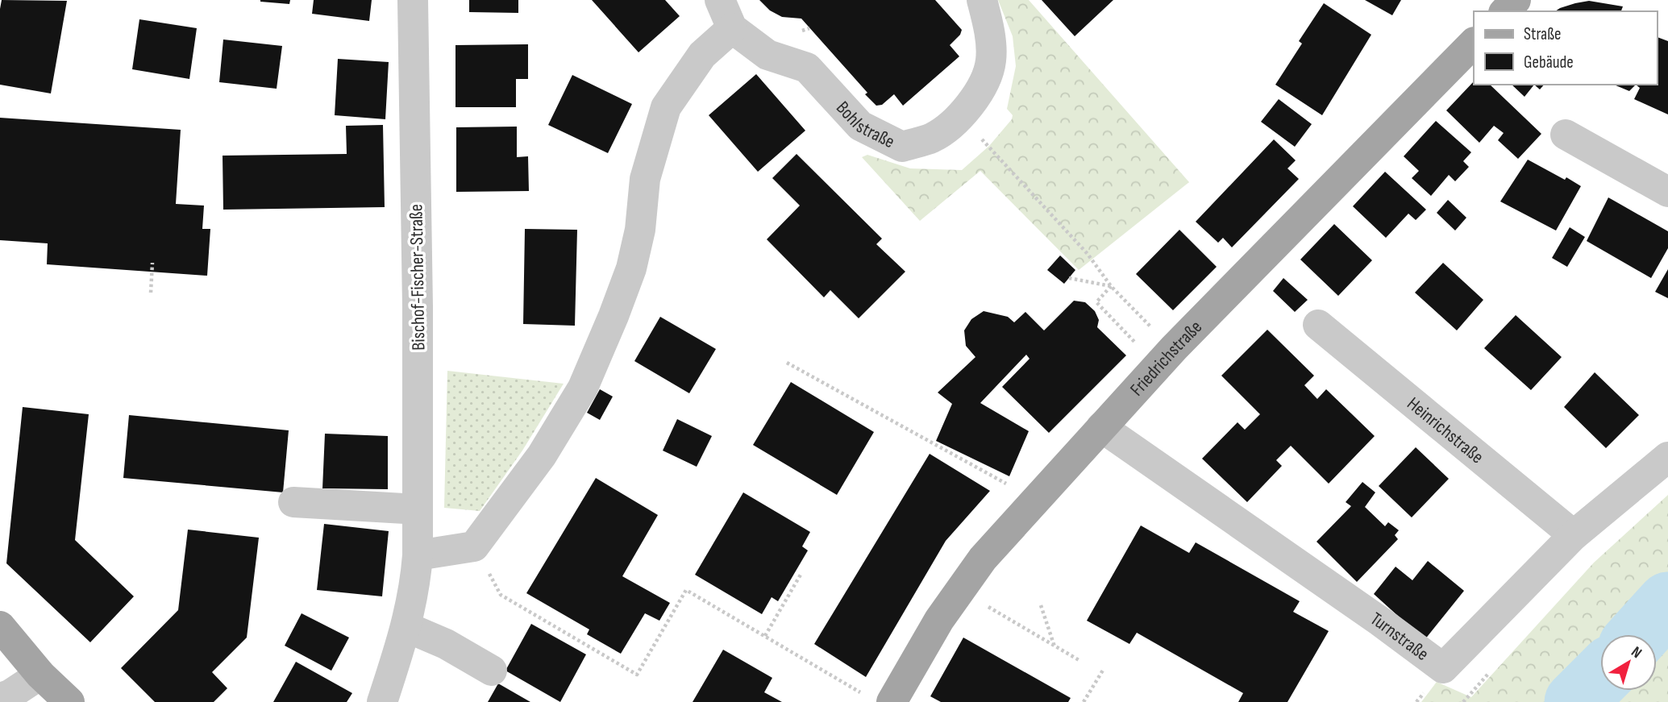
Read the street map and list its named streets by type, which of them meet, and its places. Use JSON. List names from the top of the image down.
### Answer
{
  "streets": {
    "main road": ["Friedrichstraße"],
    "street": [
      "Bohlstraße",
      "Bischof-Fischer-Straße",
      "Heinrichstraße",
      "Turnstraße"
    ]
  },
  "crossings": [
    ["Friedrichstraße", "Turnstraße"],
    ["Heinrichstraße", "Turnstraße"]
  ],
  "legend": ["Straße", "Gebäude"],
  "north": "top right"
}
